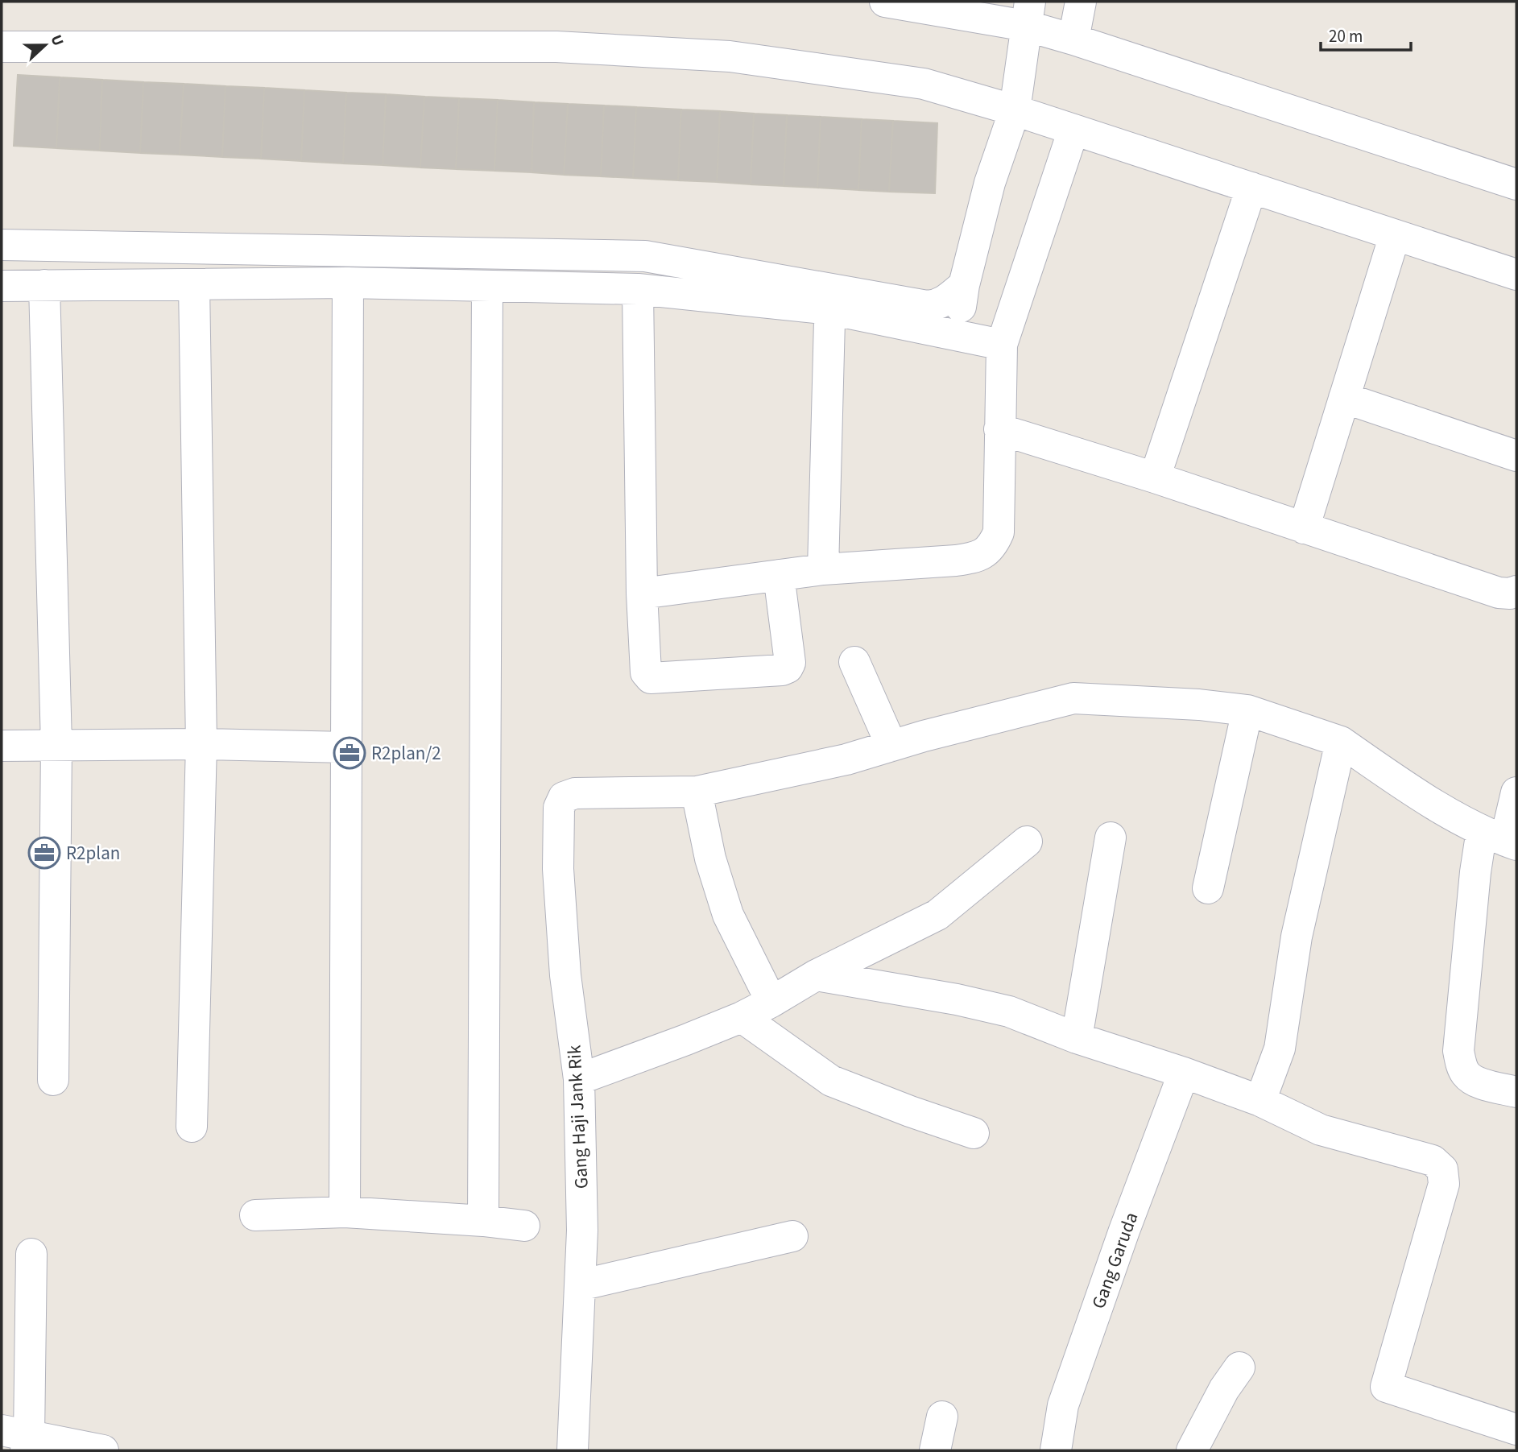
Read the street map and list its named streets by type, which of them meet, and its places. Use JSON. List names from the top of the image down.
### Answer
{
  "streets": {
    "street": ["Gang Haji Jank Rik", "Gang Garuda"]
  },
  "places": {
    "office": ["R2plan/2", "R2plan"]
  },
  "scale_bar": "20 m",
  "north": "right"
}
